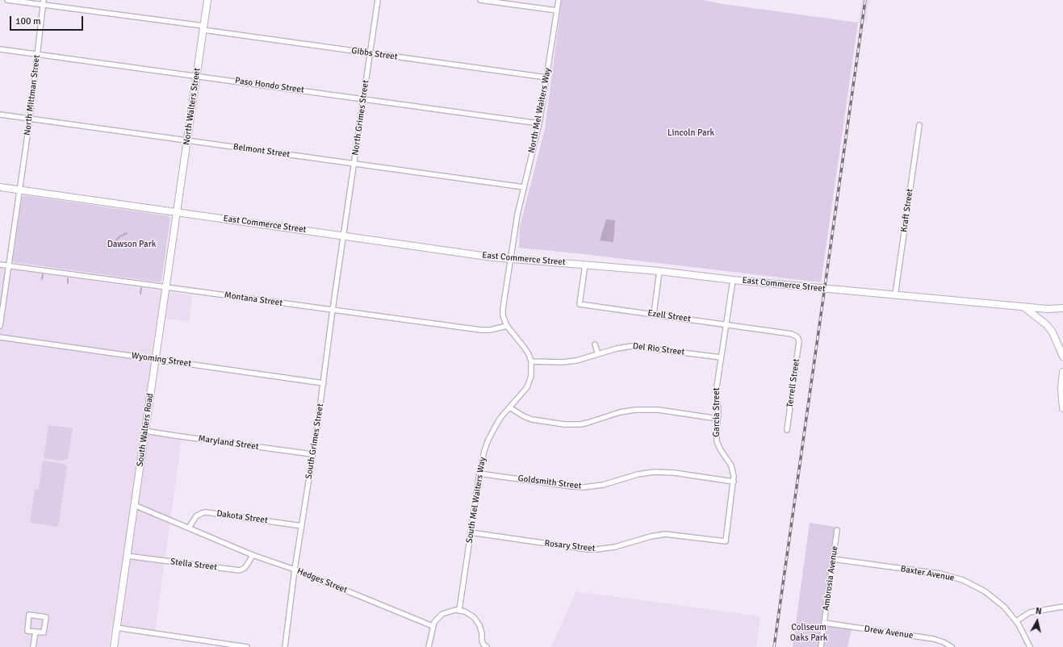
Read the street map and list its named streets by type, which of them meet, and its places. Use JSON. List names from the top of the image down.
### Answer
{
  "streets": {
    "main road": ["North Walters Street", "East Commerce Street", "South Walters Road"],
    "street": [
      "Gibbs Street",
      "Paso Hondo Street",
      "North Mittman Street",
      "North Mel Waiters Way",
      "North Grimes Street",
      "Belmont Street",
      "Kraft Street",
      "Montana Street",
      "Ezell Street",
      "Del Rio Street",
      "Wyoming Street",
      "Terrell Street",
      "Garcia Street",
      "South Grimes Street",
      "Maryland Street",
      "Goldsmith Street",
      "South Mel Waiters Way",
      "Dakota Street",
      "Rosary Street",
      "Stella Street",
      "Baxter Avenue",
      "Ambrosia Avenue",
      "Hedges Street",
      "Drew Avenue"
    ]
  },
  "crossings": [
    ["Gibbs Street", "North Mittman Street"],
    ["Gibbs Street", "North Walters Street"],
    ["Gibbs Street", "North Mel Waiters Way"],
    ["Gibbs Street", "North Grimes Street"],
    ["Paso Hondo Street", "North Mittman Street"],
    ["Paso Hondo Street", "North Walters Street"],
    ["Paso Hondo Street", "North Mel Waiters Way"],
    ["Paso Hondo Street", "North Grimes Street"],
    ["North Mittman Street", "Belmont Street"],
    ["North Mittman Street", "East Commerce Street"],
    ["North Mittman Street", "Montana Street"],
    ["North Walters Street", "Belmont Street"],
    ["North Walters Street", "East Commerce Street"],
    ["North Walters Street", "South Walters Road"],
    ["North Mel Waiters Way", "Belmont Street"],
    ["North Mel Waiters Way", "East Commerce Street"],
    ["North Mel Waiters Way", "South Mel Waiters Way"],
    ["North Grimes Street", "Belmont Street"],
    ["North Grimes Street", "East Commerce Street"],
    ["North Grimes Street", "South Grimes Street"],
    ["Kraft Street", "East Commerce Street"],
    ["East Commerce Street", "Ezell Street"],
    ["East Commerce Street", "Garcia Street"],
    ["East Commerce Street", "South Walters Road"],
    ["East Commerce Street", "South Grimes Street"],
    ["East Commerce Street", "South Mel Waiters Way"],
    ["Montana Street", "South Walters Road"],
    ["Montana Street", "South Grimes Street"],
    ["Montana Street", "South Mel Waiters Way"],
    ["Ezell Street", "Terrell Street"],
    ["Ezell Street", "Garcia Street"],
    ["Del Rio Street", "Garcia Street"],
    ["Del Rio Street", "South Mel Waiters Way"],
    ["Wyoming Street", "South Walters Road"],
    ["Wyoming Street", "South Grimes Street"],
    ["Garcia Street", "Goldsmith Street"],
    ["Garcia Street", "Rosary Street"],
    ["South Walters Road", "Maryland Street"],
    ["South Walters Road", "Stella Street"],
    ["South Walters Road", "Hedges Street"],
    ["South Grimes Street", "Maryland Street"],
    ["South Grimes Street", "Dakota Street"],
    ["South Grimes Street", "Hedges Street"],
    ["Goldsmith Street", "South Mel Waiters Way"],
    ["South Mel Waiters Way", "Rosary Street"],
    ["Dakota Street", "Hedges Street"],
    ["Stella Street", "Hedges Street"],
    ["Baxter Avenue", "Ambrosia Avenue"],
    ["Ambrosia Avenue", "Drew Avenue"]
  ],
  "parks": ["Lincoln Park", "Dawson Park", "Coliseum Oaks Park"],
  "scale_bar": "100 m",
  "north": "top"
}
